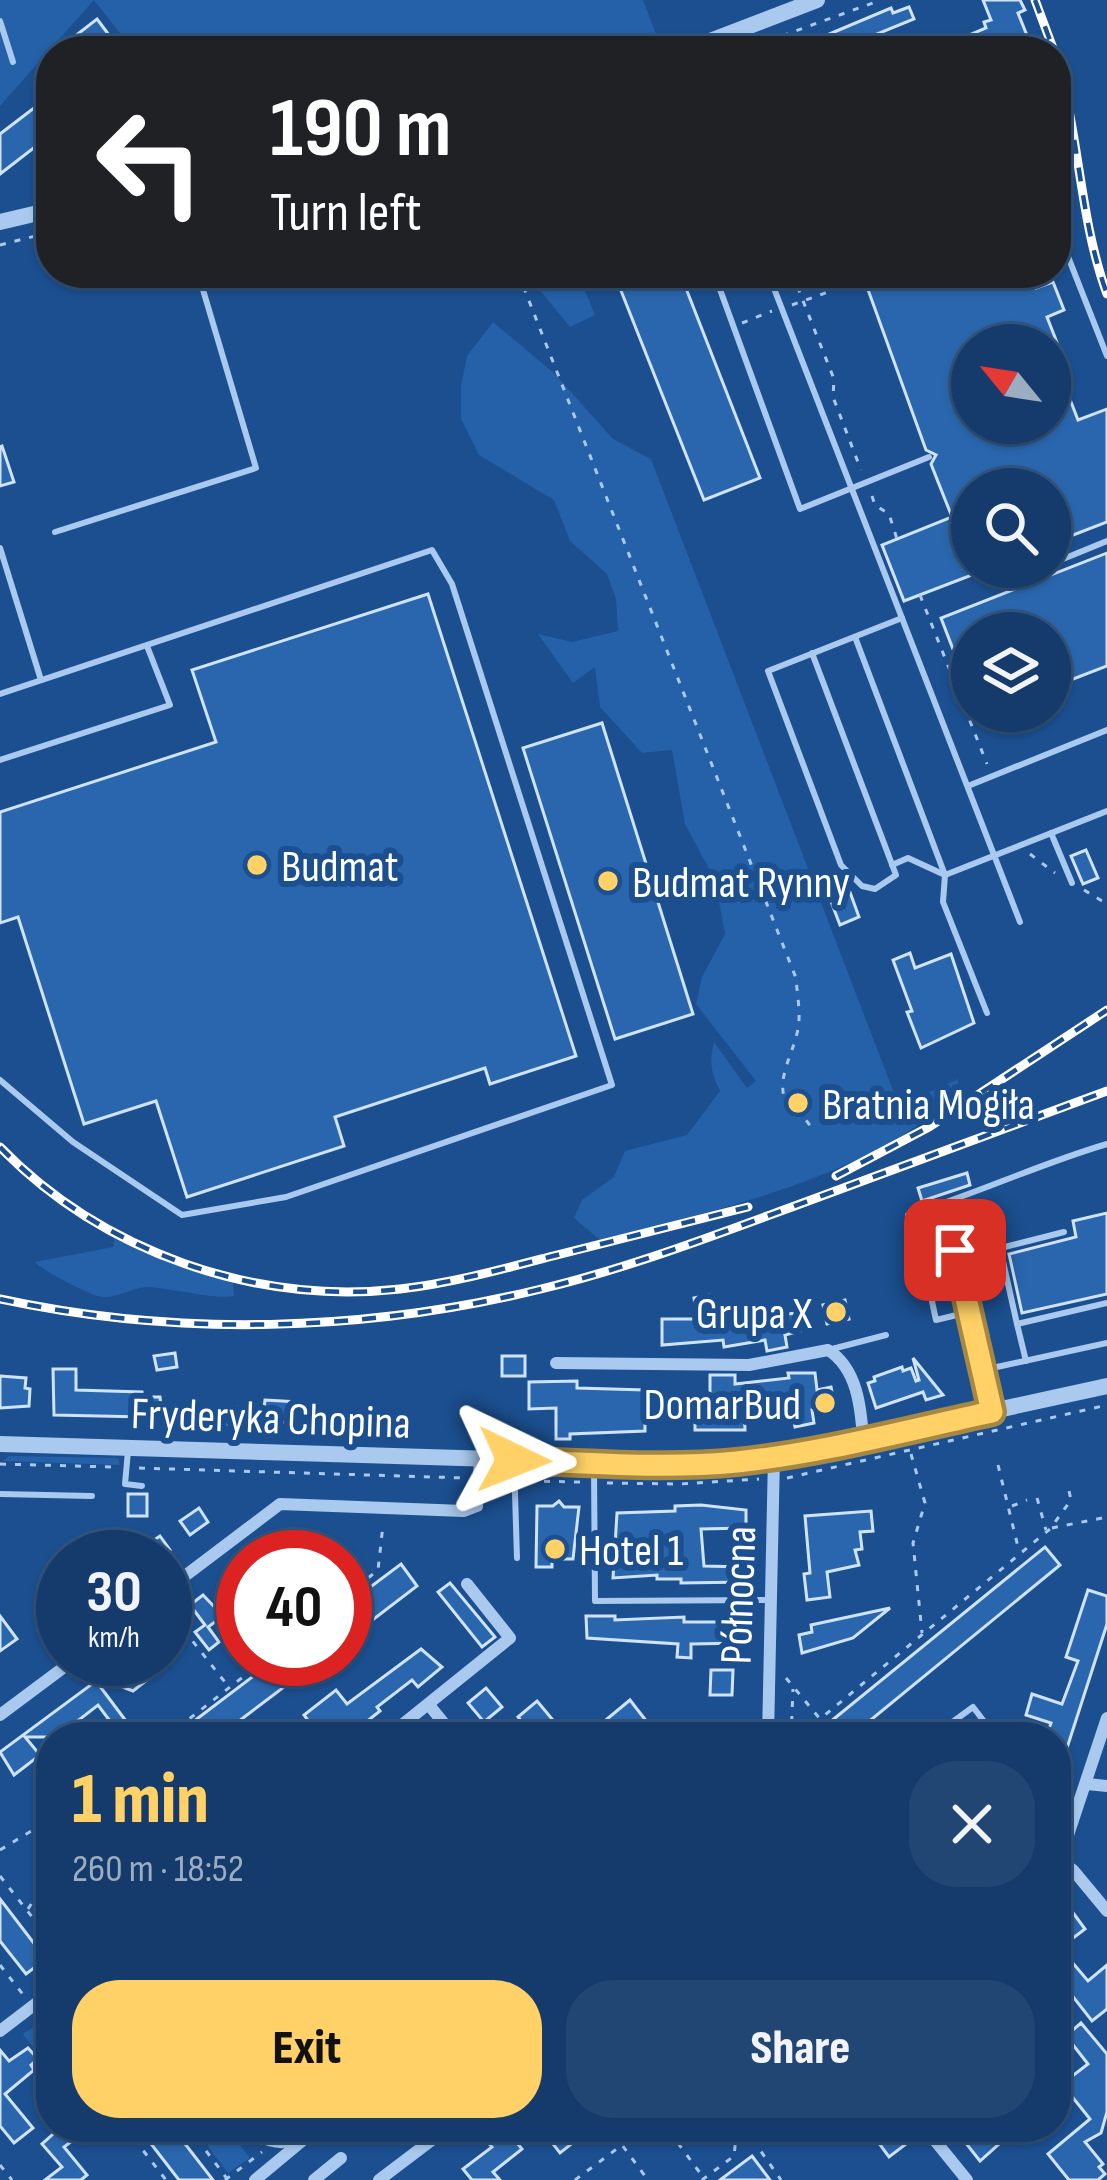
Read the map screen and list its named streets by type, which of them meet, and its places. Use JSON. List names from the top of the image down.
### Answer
{
  "streets": {
    "street": ["Fryderyka Chopina", "Północna"]
  },
  "crossings": [
    ["Fryderyka Chopina", "Północna"]
  ],
  "places": [
    "Budmat",
    "Budmat Rynny",
    "Bratnia Mogiła",
    "Grupa X",
    "DomarBud",
    "Hotel 1"
  ],
  "north": "top left",
  "page": {
    "turn": ["190 m", "Turn left"],
    "speed": "30 km/h",
    "limit": "40",
    "heading": ["1 min", "260 m · 18:52"],
    "buttons": ["Exit", "Share"]
  }
}
